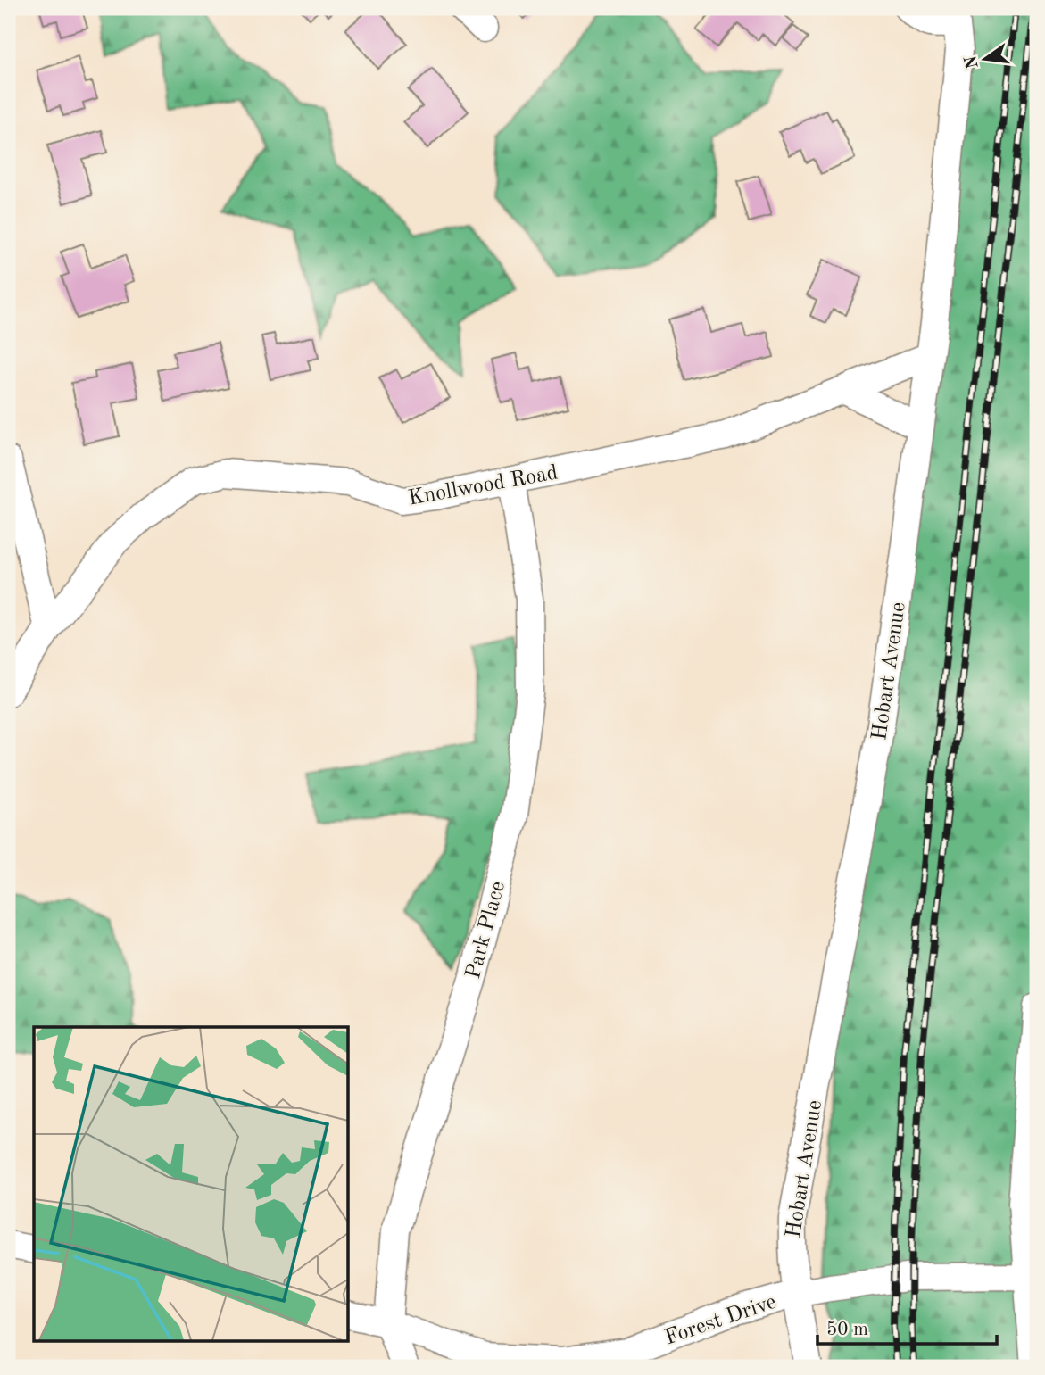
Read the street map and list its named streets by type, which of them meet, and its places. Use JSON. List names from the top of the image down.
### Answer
{
  "streets": {
    "street": [
      "Knollwood Road",
      "Hobart Avenue",
      "Park Place",
      "Forest Drive"
    ]
  },
  "crossings": [
    ["Knollwood Road", "Hobart Avenue"],
    ["Knollwood Road", "Park Place"],
    ["Hobart Avenue", "Forest Drive"],
    ["Park Place", "Forest Drive"]
  ],
  "scale_bar": "50 m",
  "north": "left"
}
